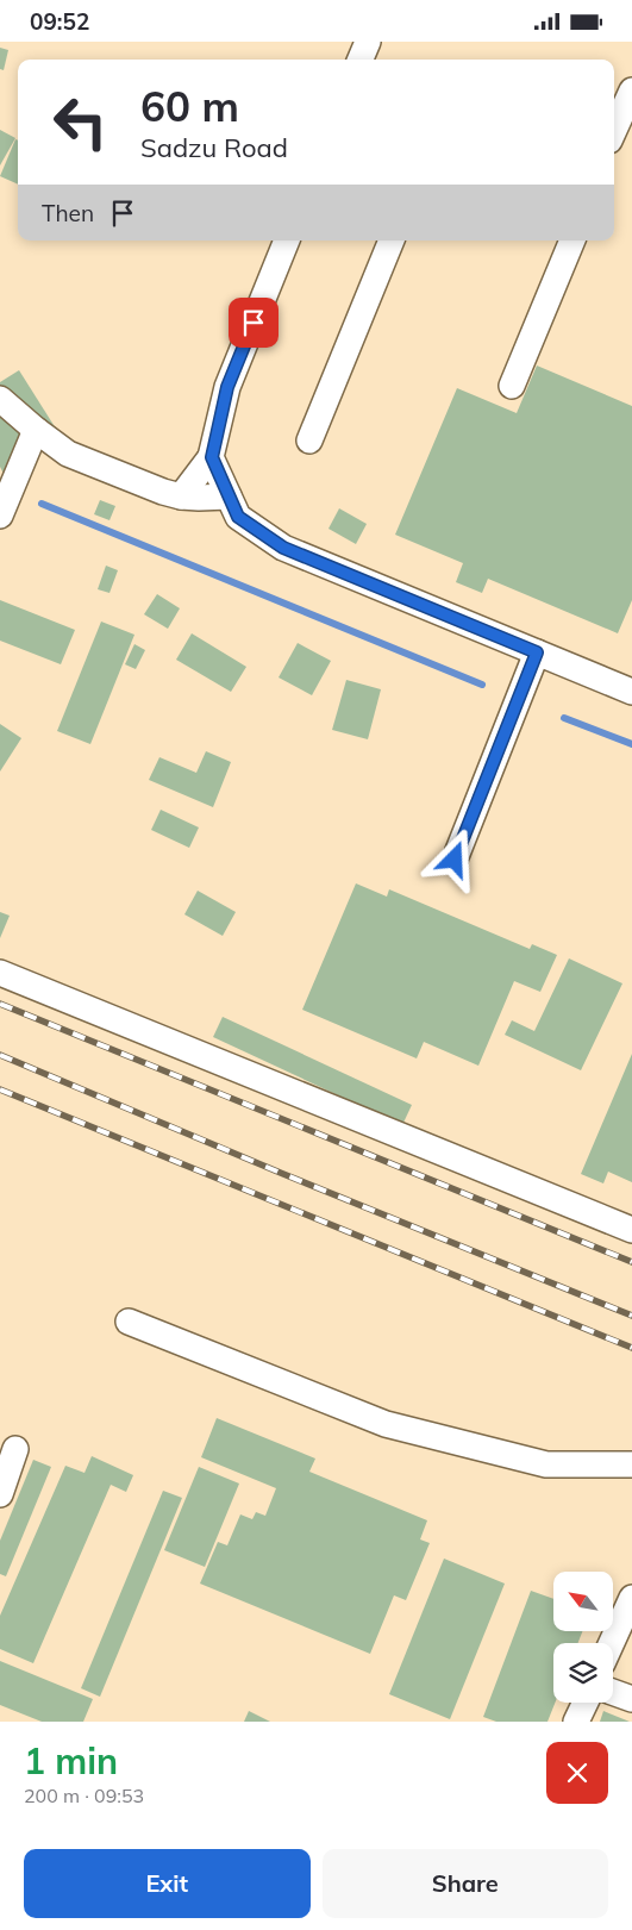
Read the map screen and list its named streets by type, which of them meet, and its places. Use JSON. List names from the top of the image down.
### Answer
{
  "north": "top left",
  "page": {
    "status": "09:52",
    "turn": ["60 m", "Sadzu Road"],
    "then": "Then",
    "heading": ["1 min", "200 m · 09:53"],
    "buttons": ["Exit", "Share"]
  }
}
